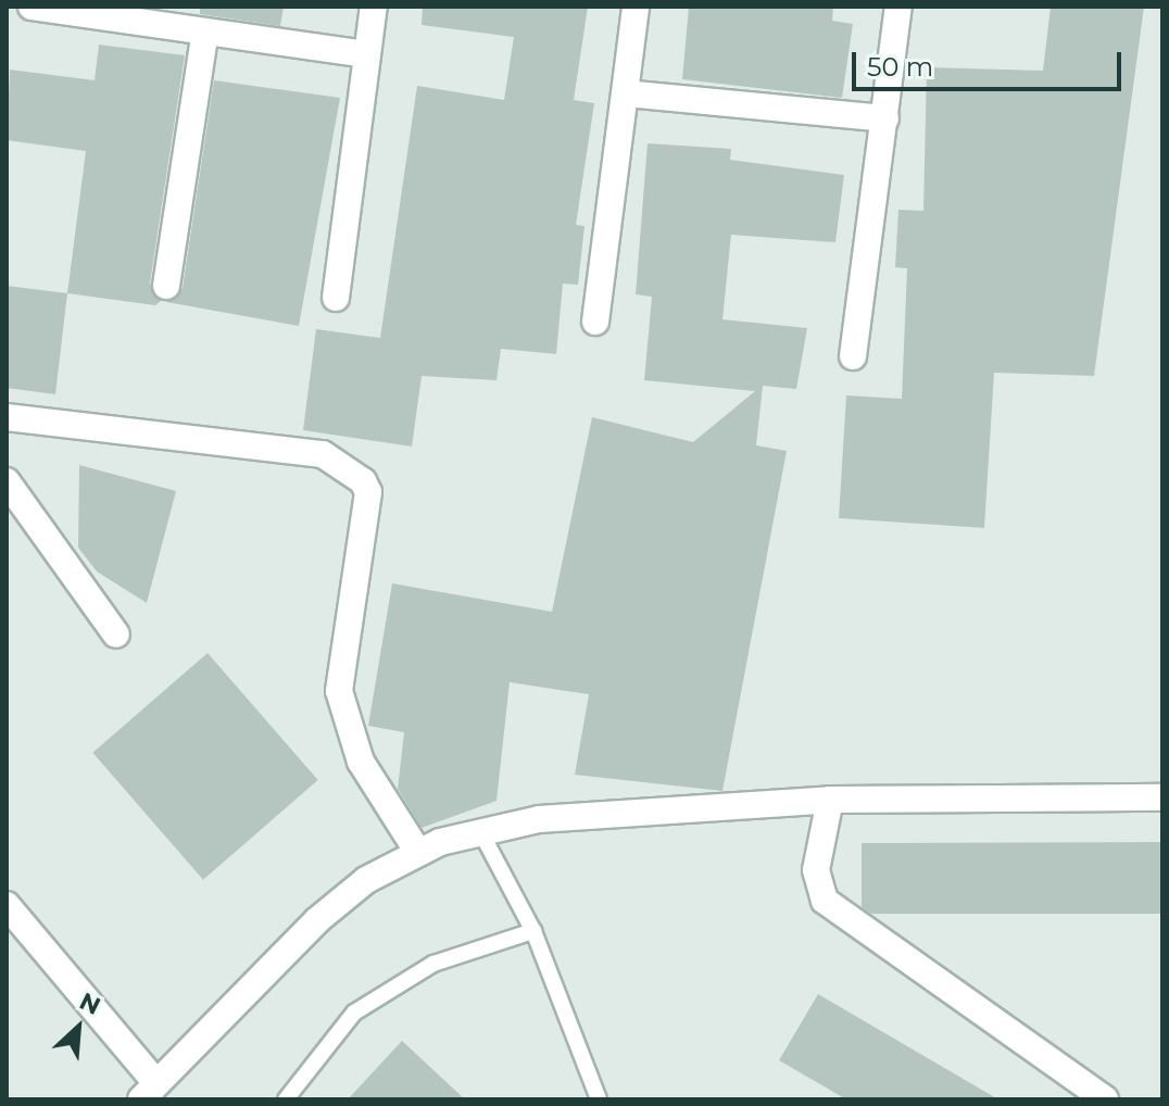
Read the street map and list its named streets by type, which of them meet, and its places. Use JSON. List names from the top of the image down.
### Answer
{
  "scale_bar": "50 m",
  "north": "top right"
}
